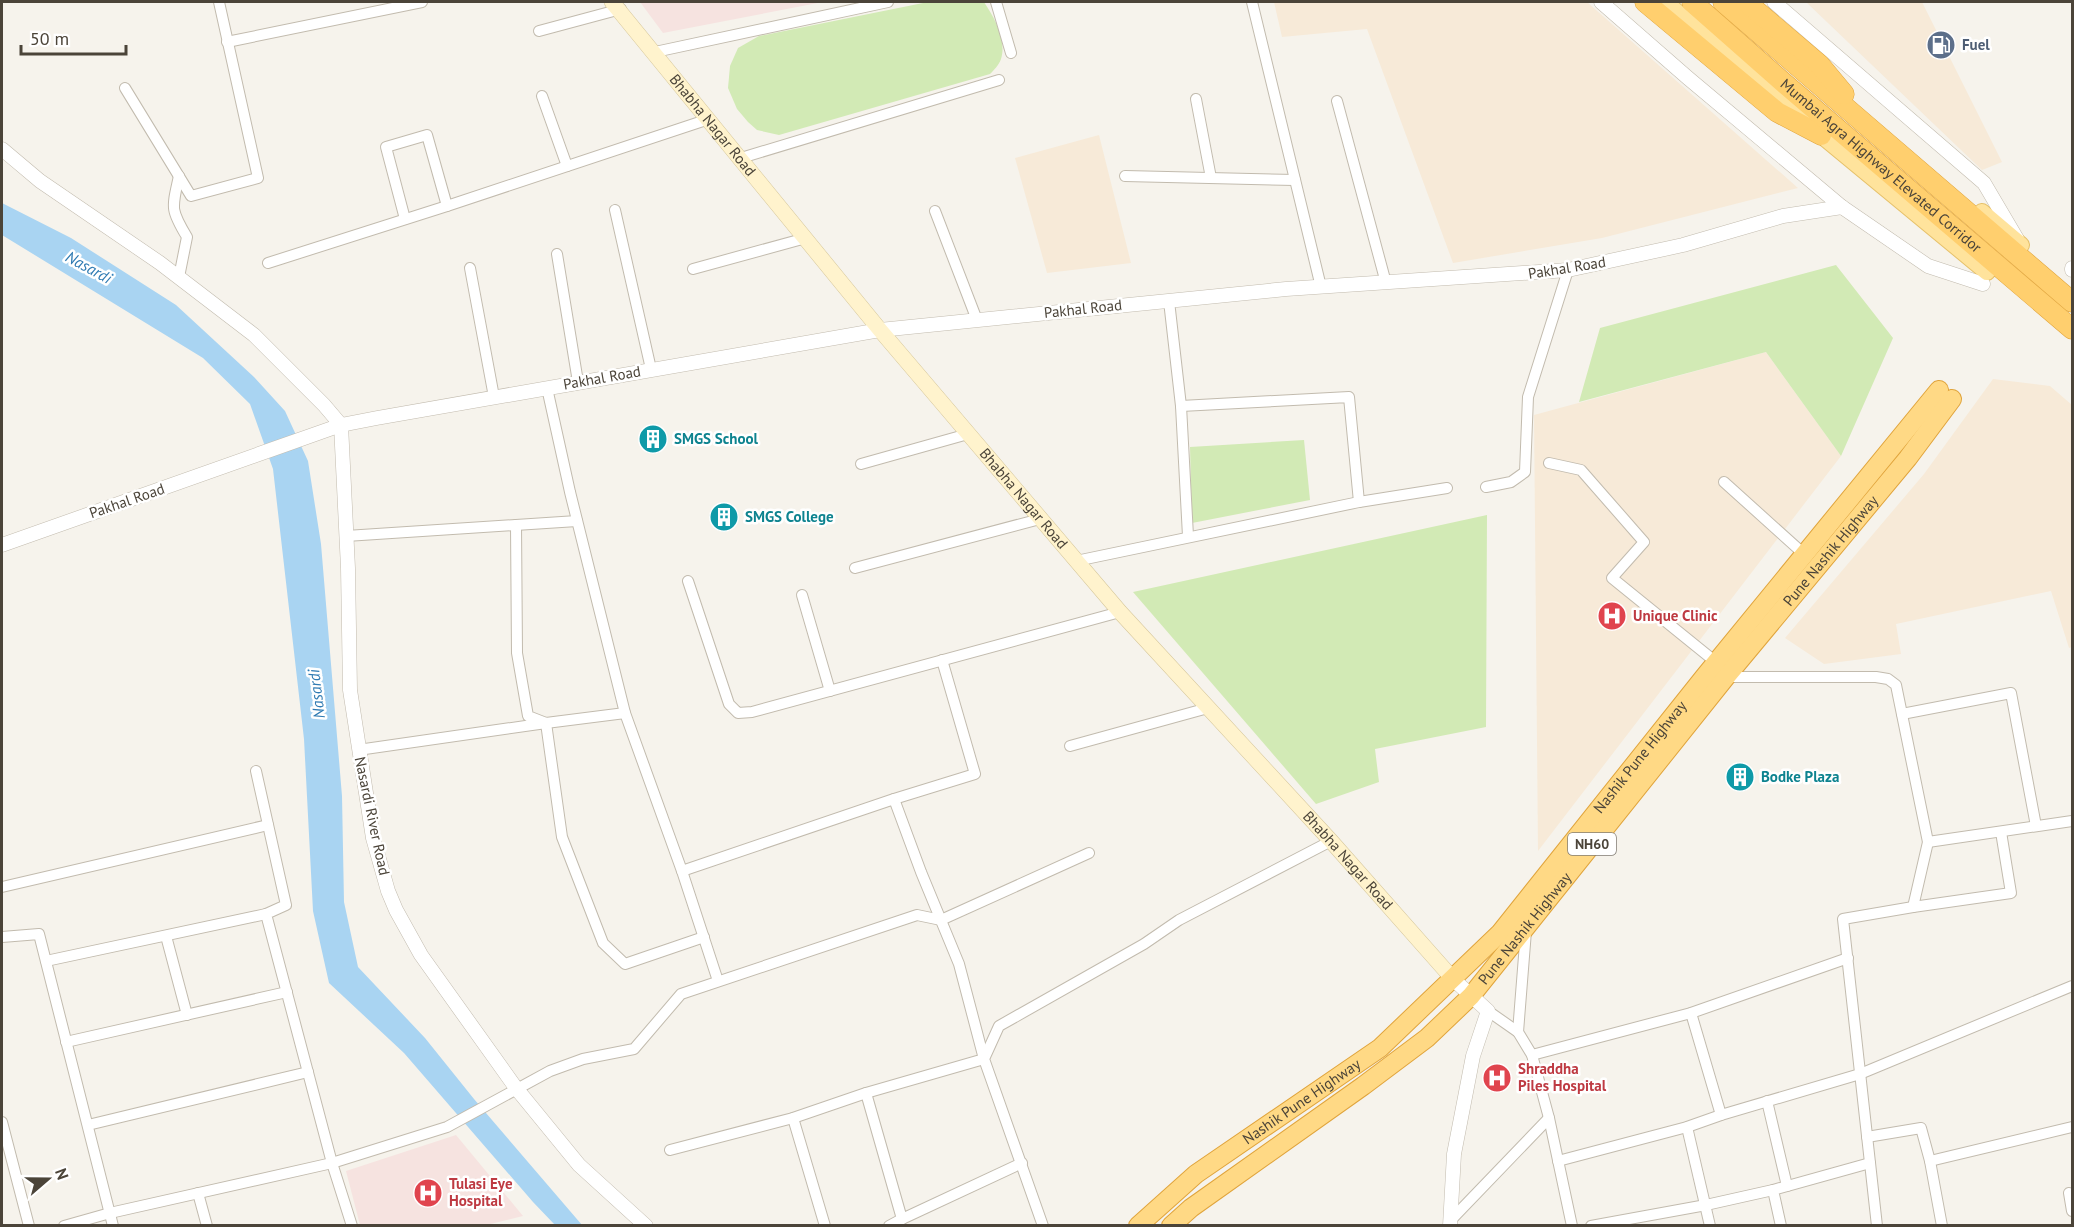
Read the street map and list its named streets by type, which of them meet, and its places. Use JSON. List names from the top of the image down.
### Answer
{
  "streets": {
    "highway": [
      "Mumbai Agra Highway Elevated Corridor",
      "Pune Nashik Highway",
      "Nashik Pune Highway",
      "NH60"
    ],
    "main road": ["Bhabha Nagar Road"],
    "street": ["Pakhal Road", "Nasardi River Road"]
  },
  "crossings": [
    ["Bhabha Nagar Road", "Pakhal Road"],
    ["Bhabha Nagar Road", "Nashik Pune Highway"],
    ["Pakhal Road", "Nasardi River Road"],
    ["Pune Nashik Highway", "Nashik Pune Highway"]
  ],
  "water": ["Nasardi"],
  "places": {
    "fuel station": ["Fuel"],
    "building": ["SMGS School", "SMGS College", "Bodke Plaza"],
    "hospital": ["Unique Clinic", "Shraddha Piles Hospital", "Tulasi Eye Hospital"]
  },
  "scale_bar": "50 m",
  "north": "right"
}
